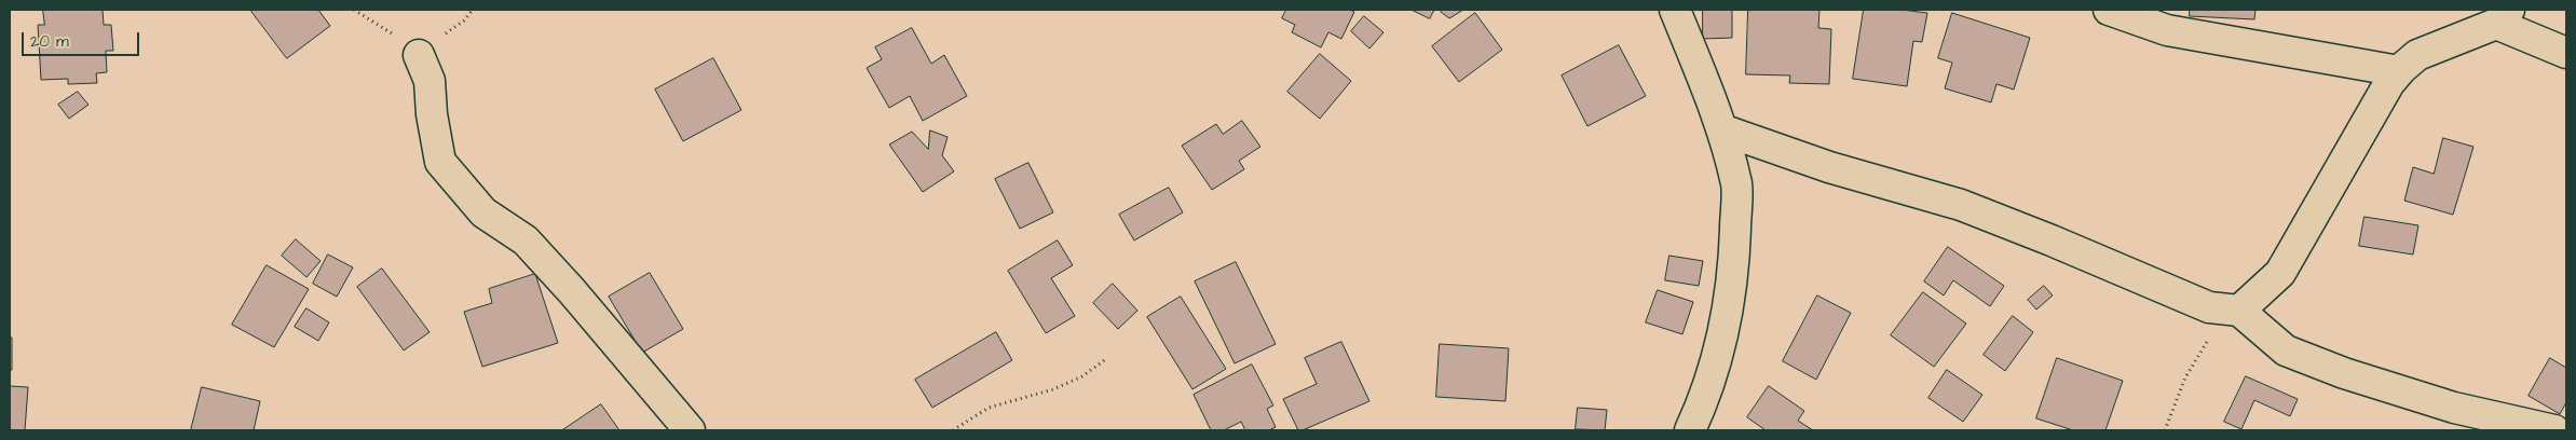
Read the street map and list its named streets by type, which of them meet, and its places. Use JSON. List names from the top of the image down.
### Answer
{
  "scale_bar": "20 m"
}
